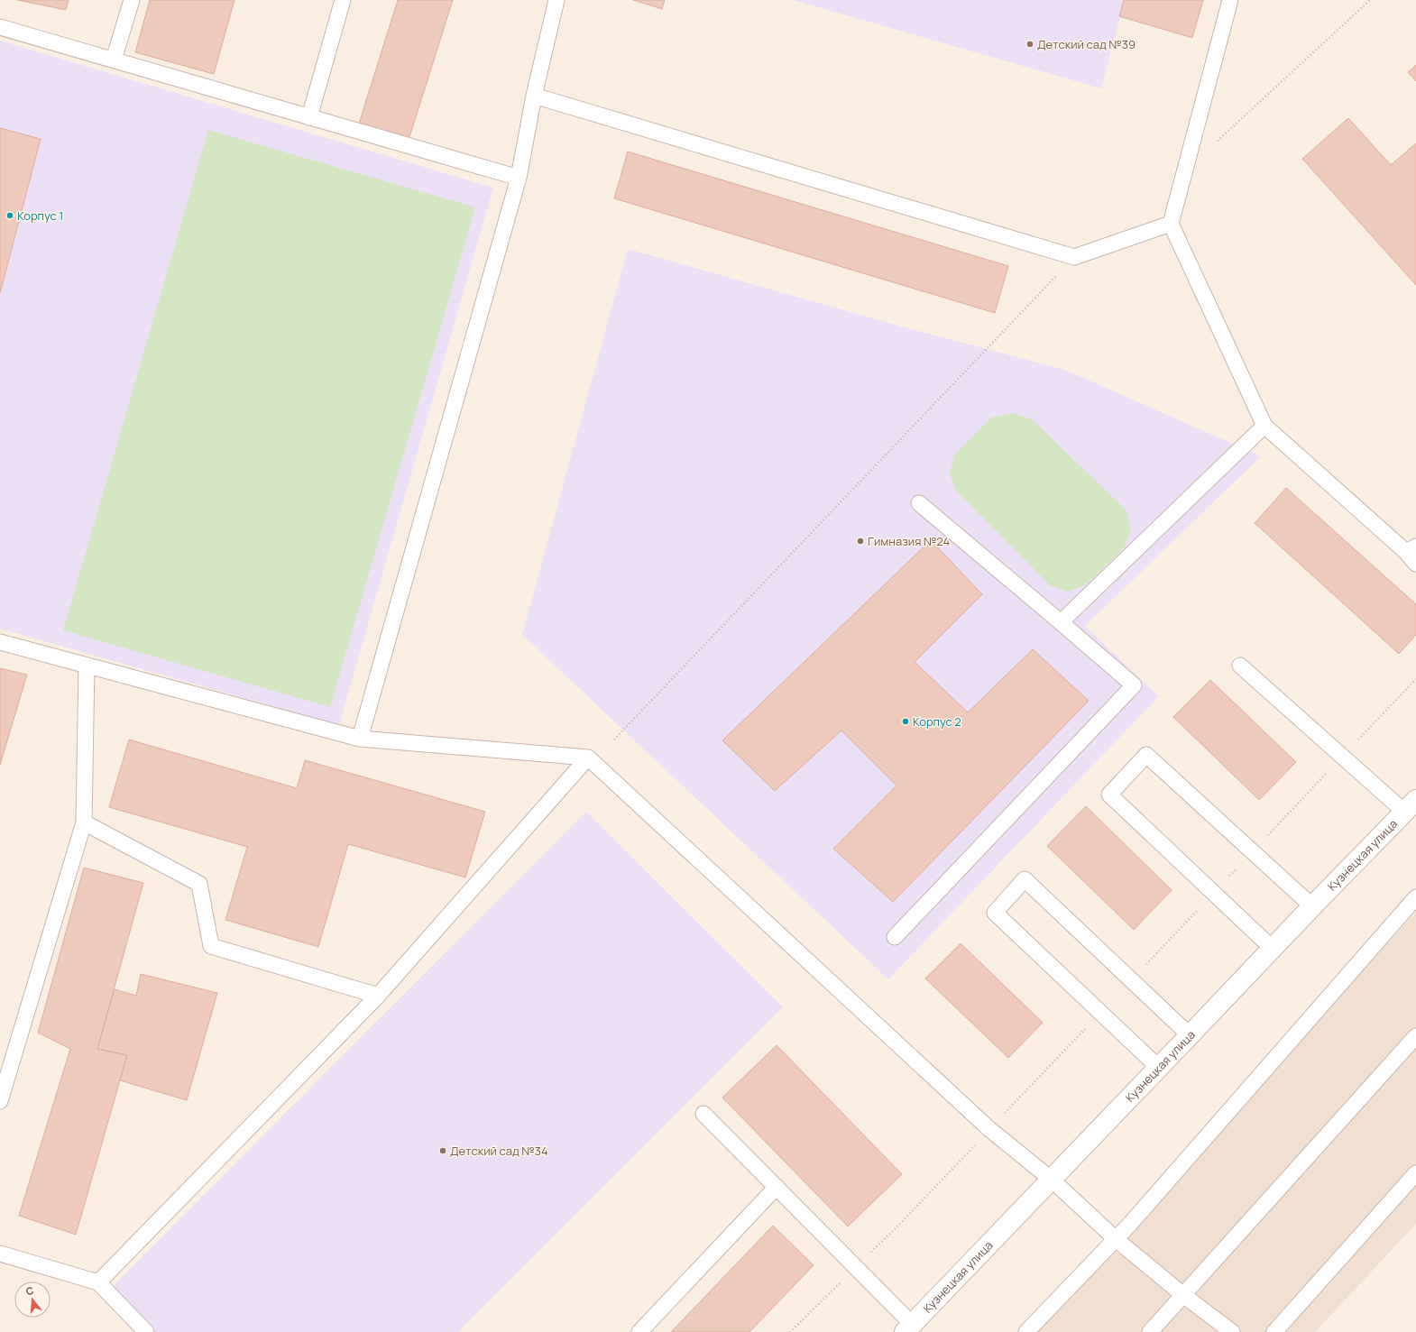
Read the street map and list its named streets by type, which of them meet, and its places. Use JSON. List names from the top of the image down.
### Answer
{
  "streets": {
    "main road": ["Кузнецкая улица"]
  },
  "places": [
    "Детский сад №39",
    "Корпус 1",
    "Гимназия №24",
    "Корпус 2",
    "Детский сад №34"
  ],
  "north": "top"
}
